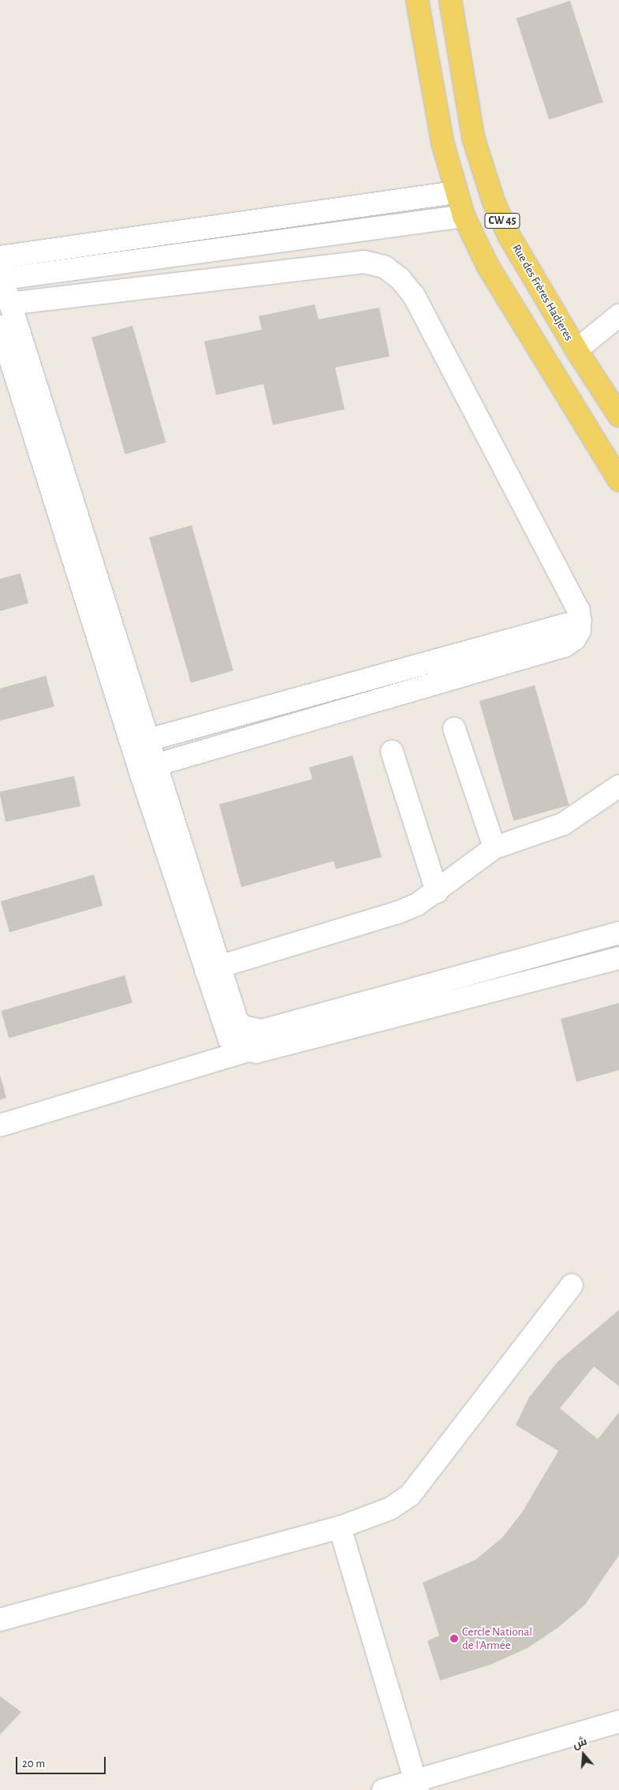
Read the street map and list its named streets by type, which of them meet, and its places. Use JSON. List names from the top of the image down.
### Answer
{
  "streets": {
    "main road": ["CW 45", "Rue des Frères Hadjeres"]
  },
  "places": ["Cercle National de l'Armée"],
  "scale_bar": "20 m",
  "north": "top"
}
